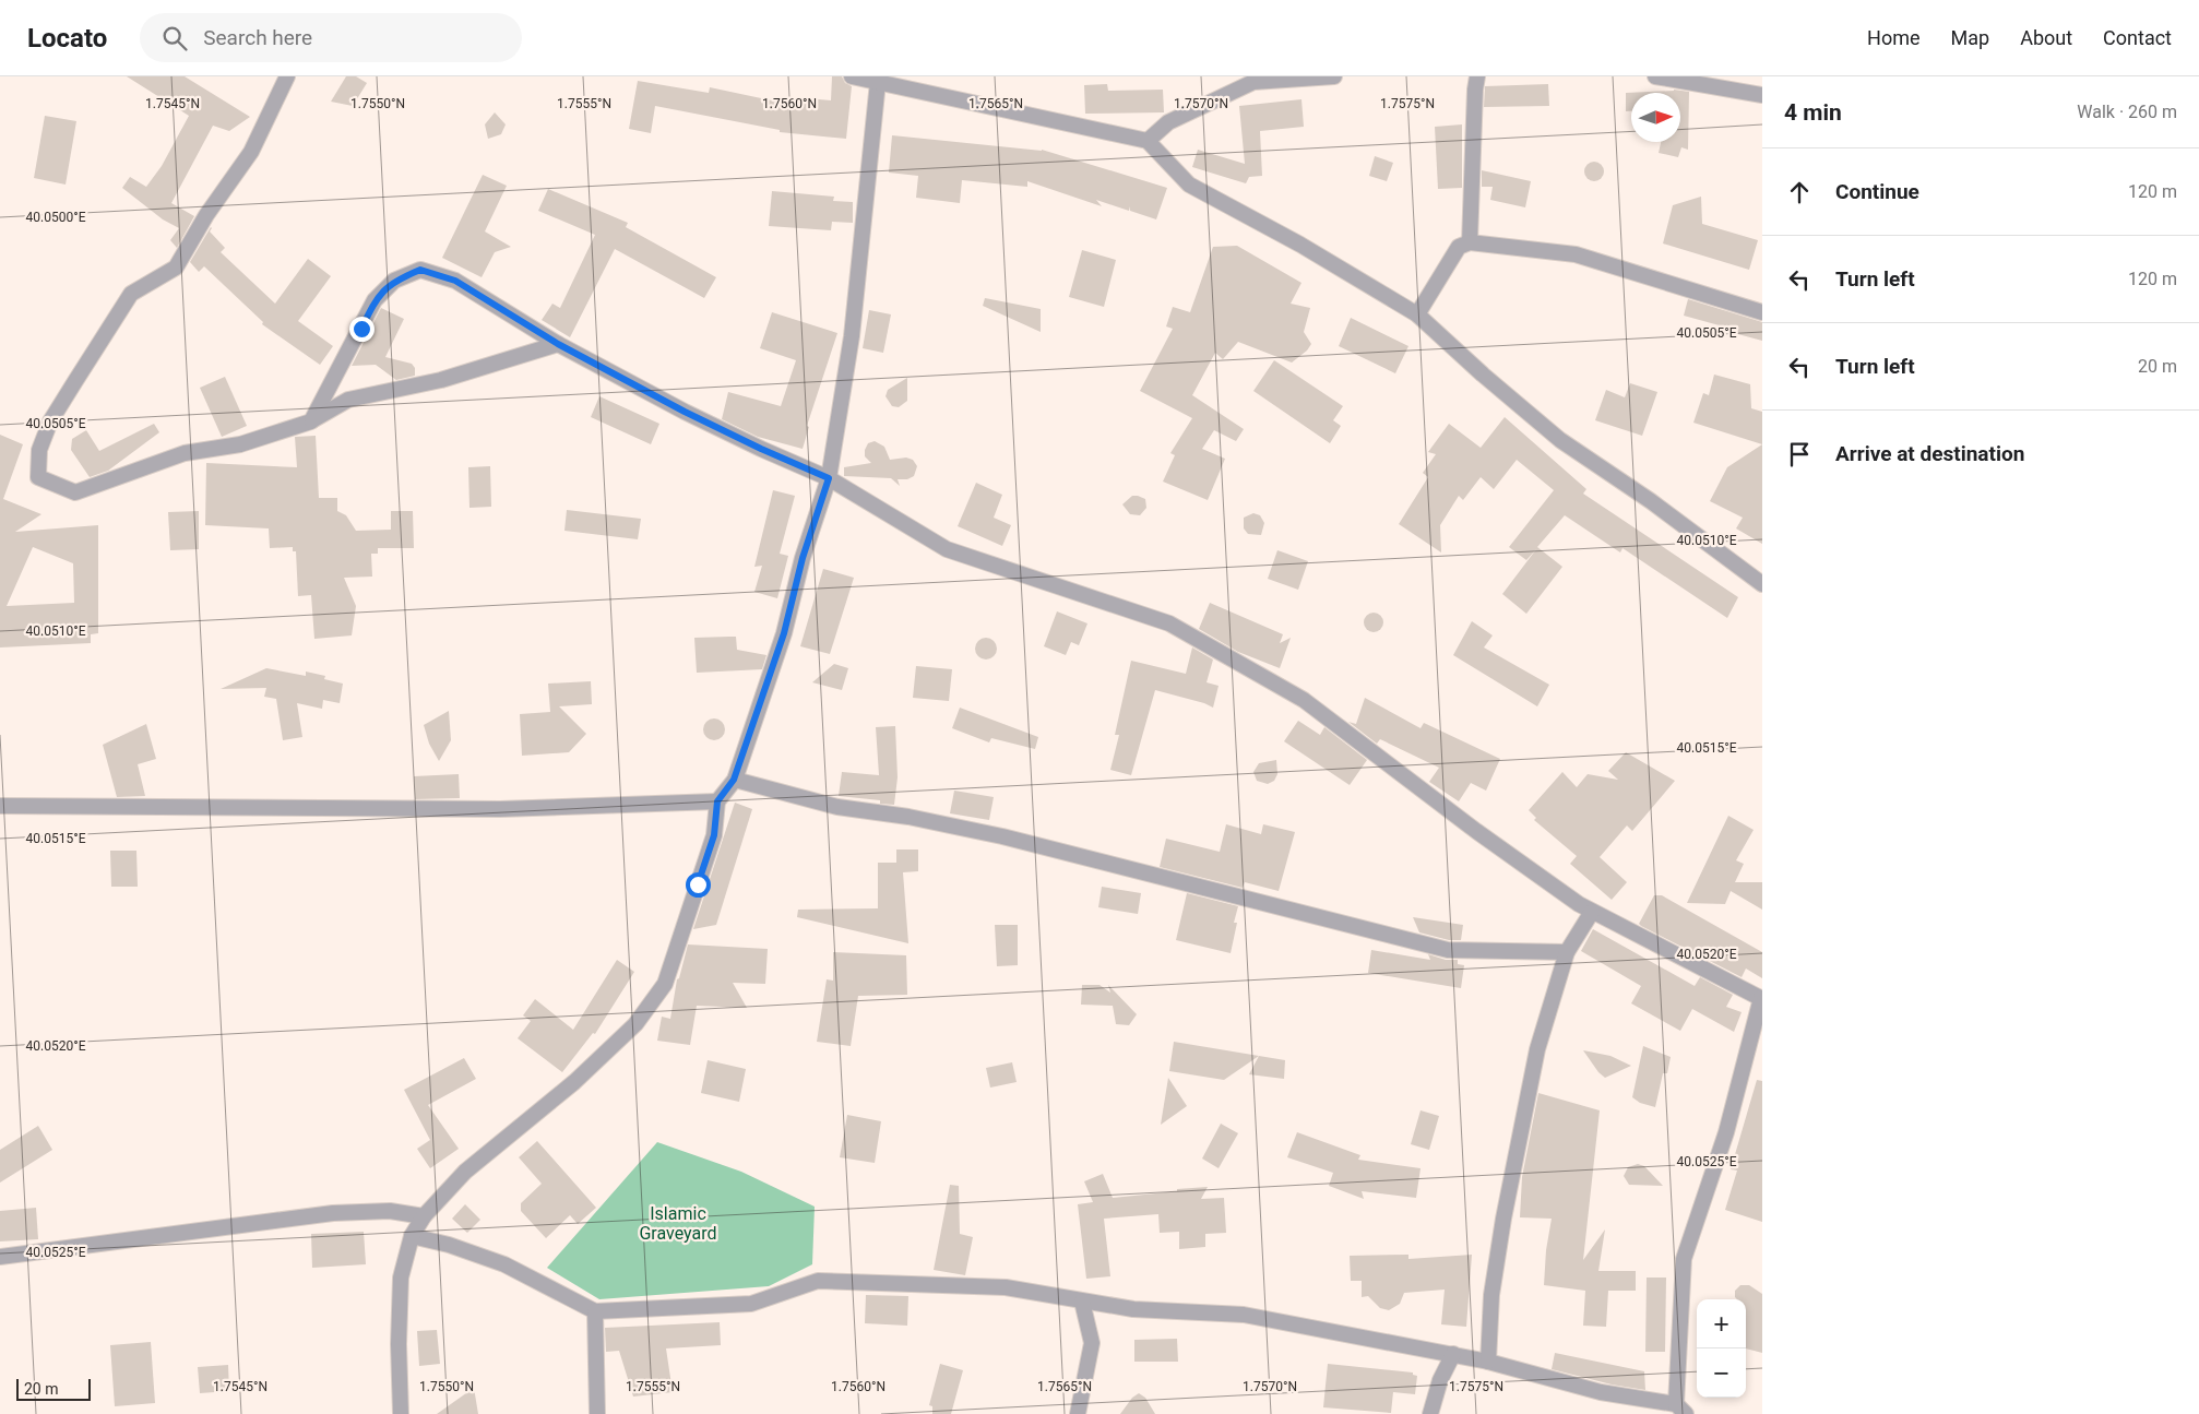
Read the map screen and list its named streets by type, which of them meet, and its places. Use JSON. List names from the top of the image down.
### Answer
{
  "parks": ["Islamic Graveyard"],
  "scale_bar": "20 m",
  "north": "right",
  "page": {
    "header": "Locato",
    "search": "Search here",
    "nav": [
      "Home",
      "Map",
      "About",
      "Contact"
    ],
    "heading": ["4 min", "Walk · 260 m"],
    "list": [
      ["Continue", "120 m"],
      ["Turn left", "120 m"],
      ["Turn left", "20 m"],
      "Arrive at destination"
    ],
    "map_buttons": ["+", "−"],
    "scale": "20 m"
  },
  "coordinates": [
    "1.7545°N",
    "1.7550°N",
    "1.7555°N",
    "1.7560°N",
    "1.7565°N",
    "1.7570°N",
    "1.7575°N",
    "40.0500°E",
    "40.0505°E",
    "40.0510°E",
    "40.0515°E",
    "40.0520°E",
    "40.0525°E"
  ]
}
